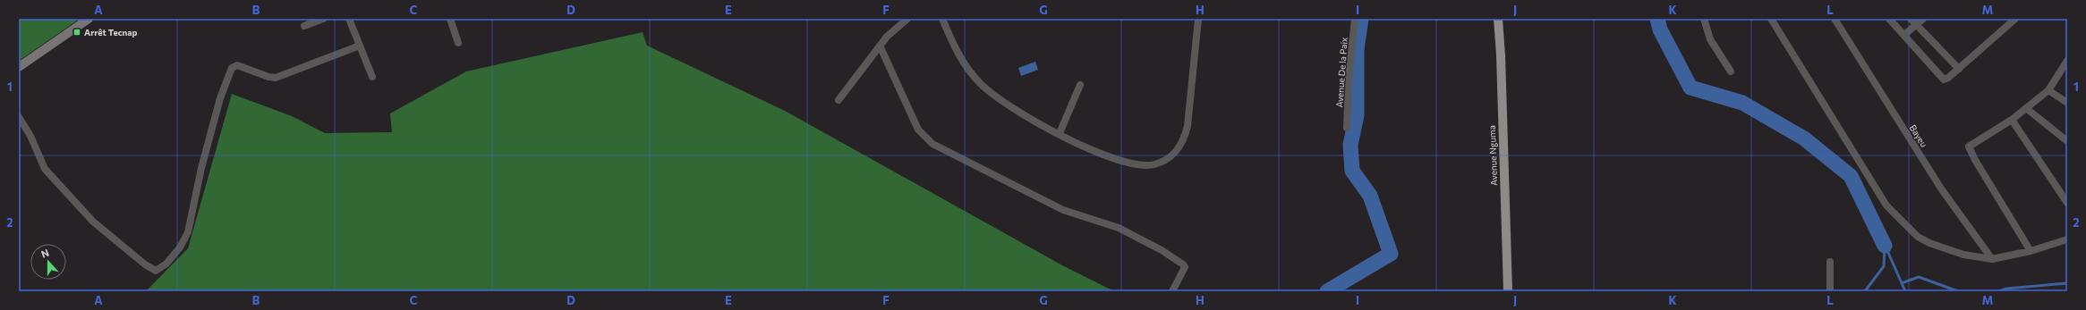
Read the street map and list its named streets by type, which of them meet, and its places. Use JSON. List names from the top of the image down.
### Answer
{
  "streets": {
    "main road": ["Avenue Nguma"],
    "street": ["Avenue De la Paix", "Bayeu"]
  },
  "places": {
    "transit": ["Arrêt Tecnap"]
  },
  "north": "top",
  "grid": {
    "columns": [
      "A",
      "B",
      "C",
      "D",
      "E",
      "F",
      "G",
      "H",
      "I",
      "J",
      "K",
      "L",
      "M"
    ],
    "rows": ["1", "2"]
  }
}
